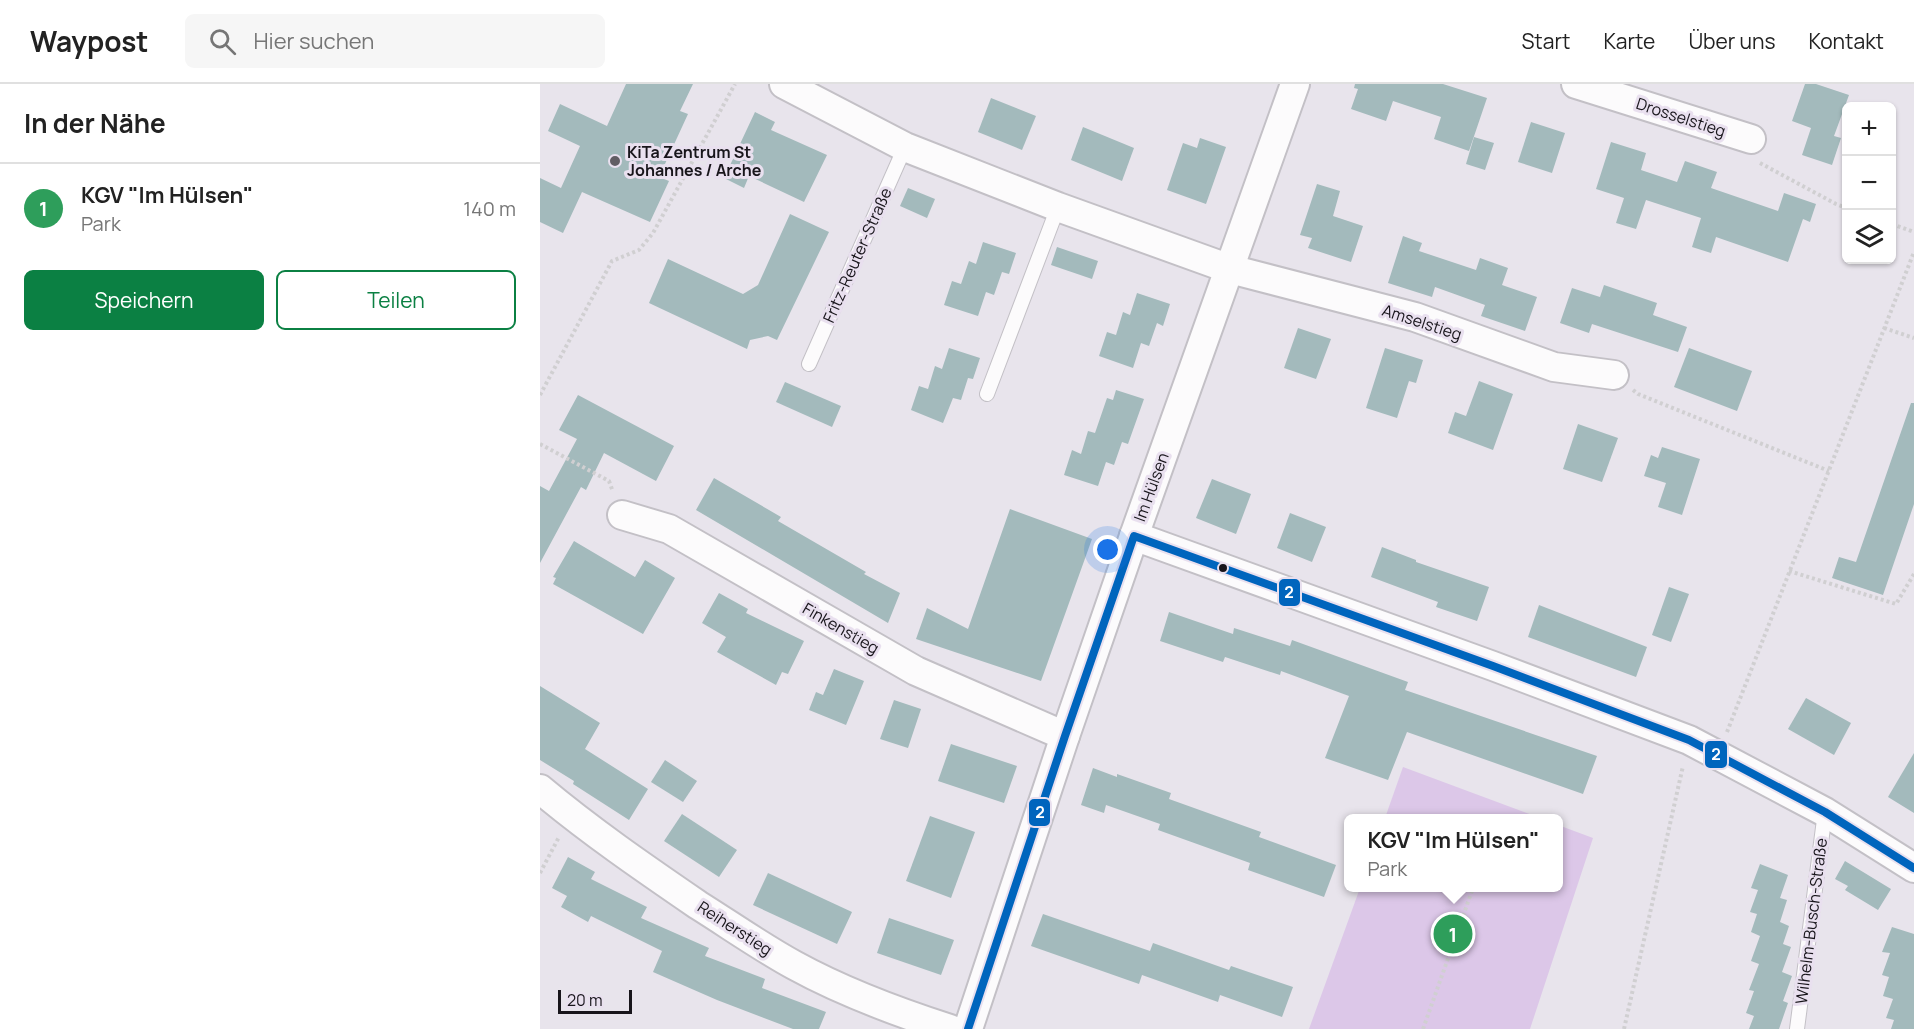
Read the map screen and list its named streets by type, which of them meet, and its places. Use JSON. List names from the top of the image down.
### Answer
{
  "streets": {
    "street": [
      "Drosselstieg",
      "Amselstieg",
      "Im Hülsen",
      "Finkenstieg",
      "Wilhelm-Busch-Straße",
      "Reiherstieg"
    ],
    "lane": ["Fritz-Reuter-Straße"]
  },
  "crossings": [
    ["Amselstieg", "Im Hülsen"],
    ["Im Hülsen", "Finkenstieg"],
    ["Im Hülsen", "Wilhelm-Busch-Straße"]
  ],
  "places": ["KiTa Zentrum St Johannes / Arche"],
  "lines": ["transit line 2"],
  "scale_bar": "20 m",
  "page": {
    "header": "Waypost",
    "search": "Hier suchen",
    "nav": [
      "Start",
      "Karte",
      "Über uns",
      "Kontakt"
    ],
    "heading": "In der Nähe",
    "map_buttons": ["+", "−"],
    "list": [
      {
        "mark": "1",
        "name": "KGV \"Im Hülsen\"",
        "note": "Park",
        "value": "140 m"
      }
    ],
    "buttons": ["Speichern", "Teilen"],
    "popup": ["KGV \"Im Hülsen\"", "Park"],
    "pins": "1",
    "scale": "20 m"
  }
}
